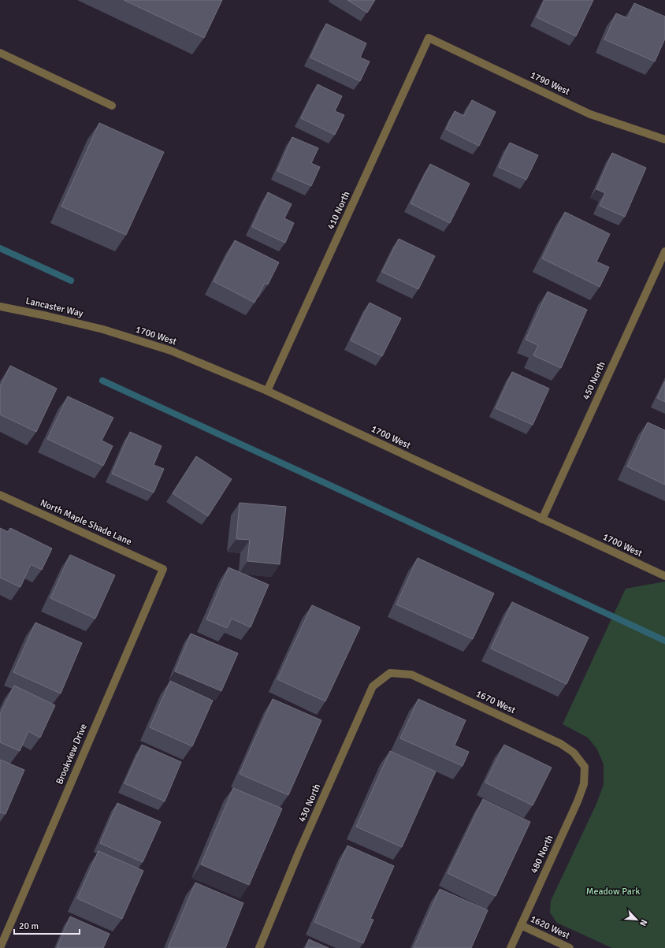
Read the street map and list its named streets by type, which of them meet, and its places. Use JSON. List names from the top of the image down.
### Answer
{
  "streets": {
    "street": [
      "1790 West",
      "410 North",
      "Lancaster Way",
      "1700 West",
      "450 North",
      "North Maple Shade Lane",
      "1670 West",
      "Brookview Drive",
      "430 North",
      "480 North",
      "1620 West"
    ]
  },
  "crossings": [
    ["1790 West", "410 North"],
    ["410 North", "1700 West"],
    ["Lancaster Way", "1700 West"],
    ["1700 West", "450 North"],
    ["North Maple Shade Lane", "Brookview Drive"],
    ["1670 West", "430 North"],
    ["1670 West", "480 North"],
    ["480 North", "1620 West"]
  ],
  "parks": ["Meadow Park"],
  "scale_bar": "20 m",
  "north": "bottom right"
}
